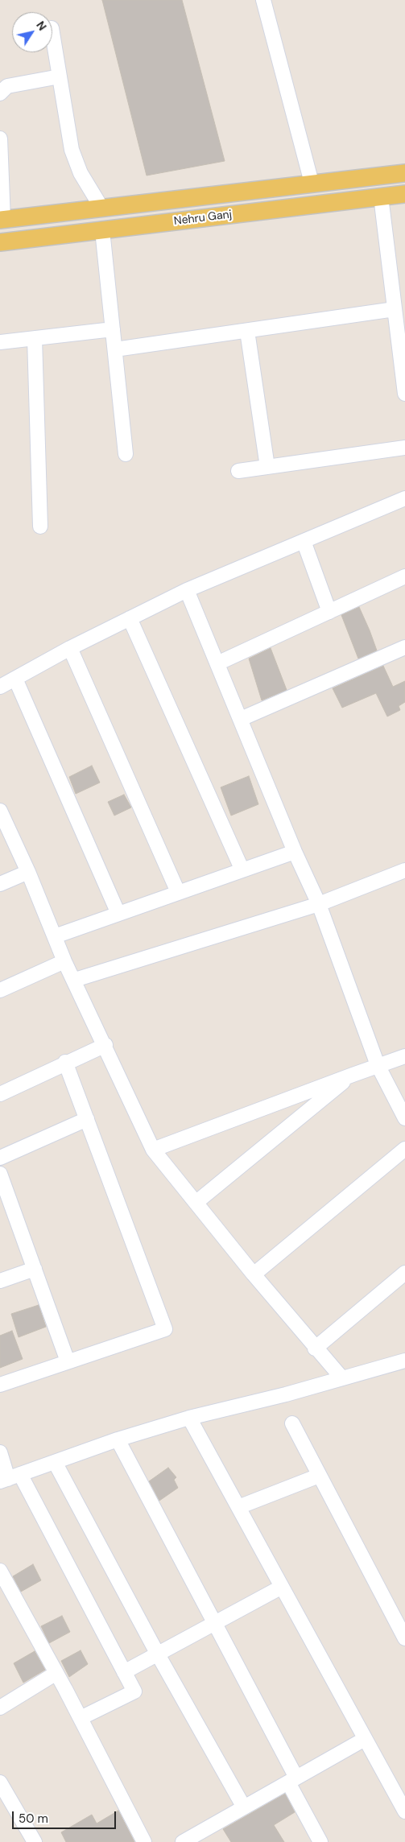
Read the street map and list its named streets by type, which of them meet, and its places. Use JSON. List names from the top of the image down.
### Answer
{
  "streets": {
    "main road": ["Nehru Ganj"]
  },
  "scale_bar": "50 m",
  "north": "top right"
}
